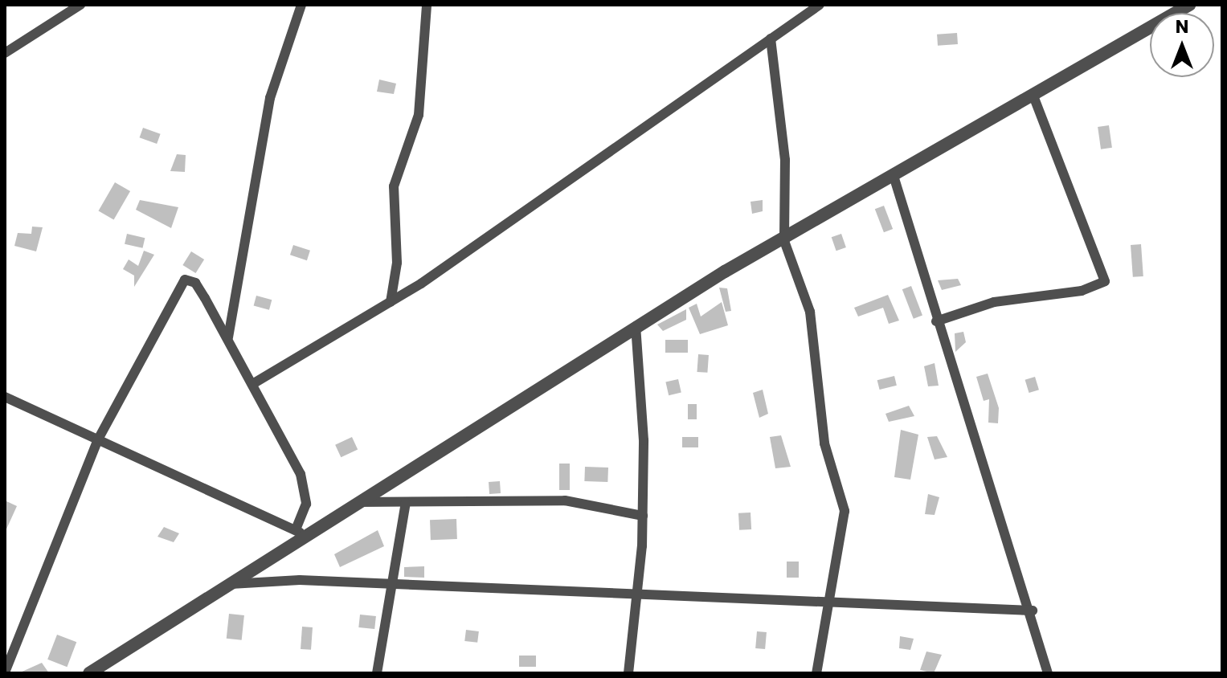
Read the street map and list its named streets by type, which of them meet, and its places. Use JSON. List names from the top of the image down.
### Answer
{
  "north": "top"
}
